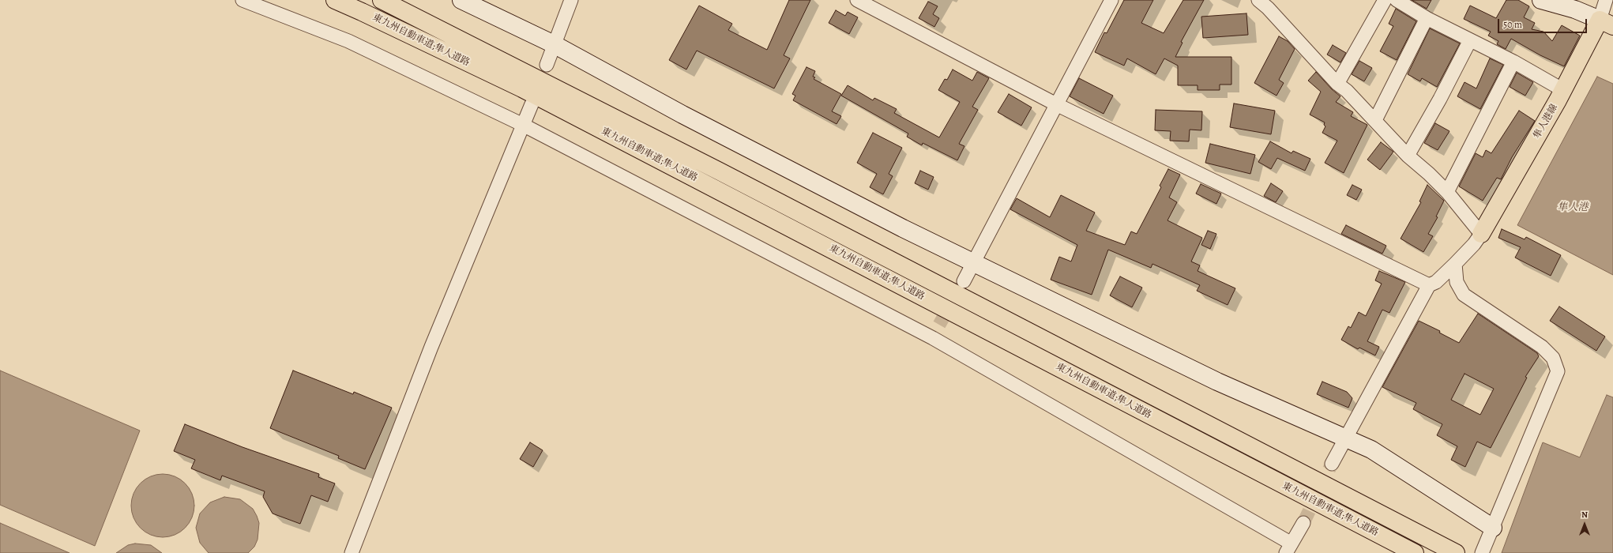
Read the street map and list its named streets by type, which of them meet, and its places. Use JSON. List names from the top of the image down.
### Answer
{
  "streets": {
    "main road": ["東九州自動車道;隼人道路", "隼人港線"]
  },
  "water": ["隼人港"],
  "scale_bar": "50 m",
  "north": "top"
}
